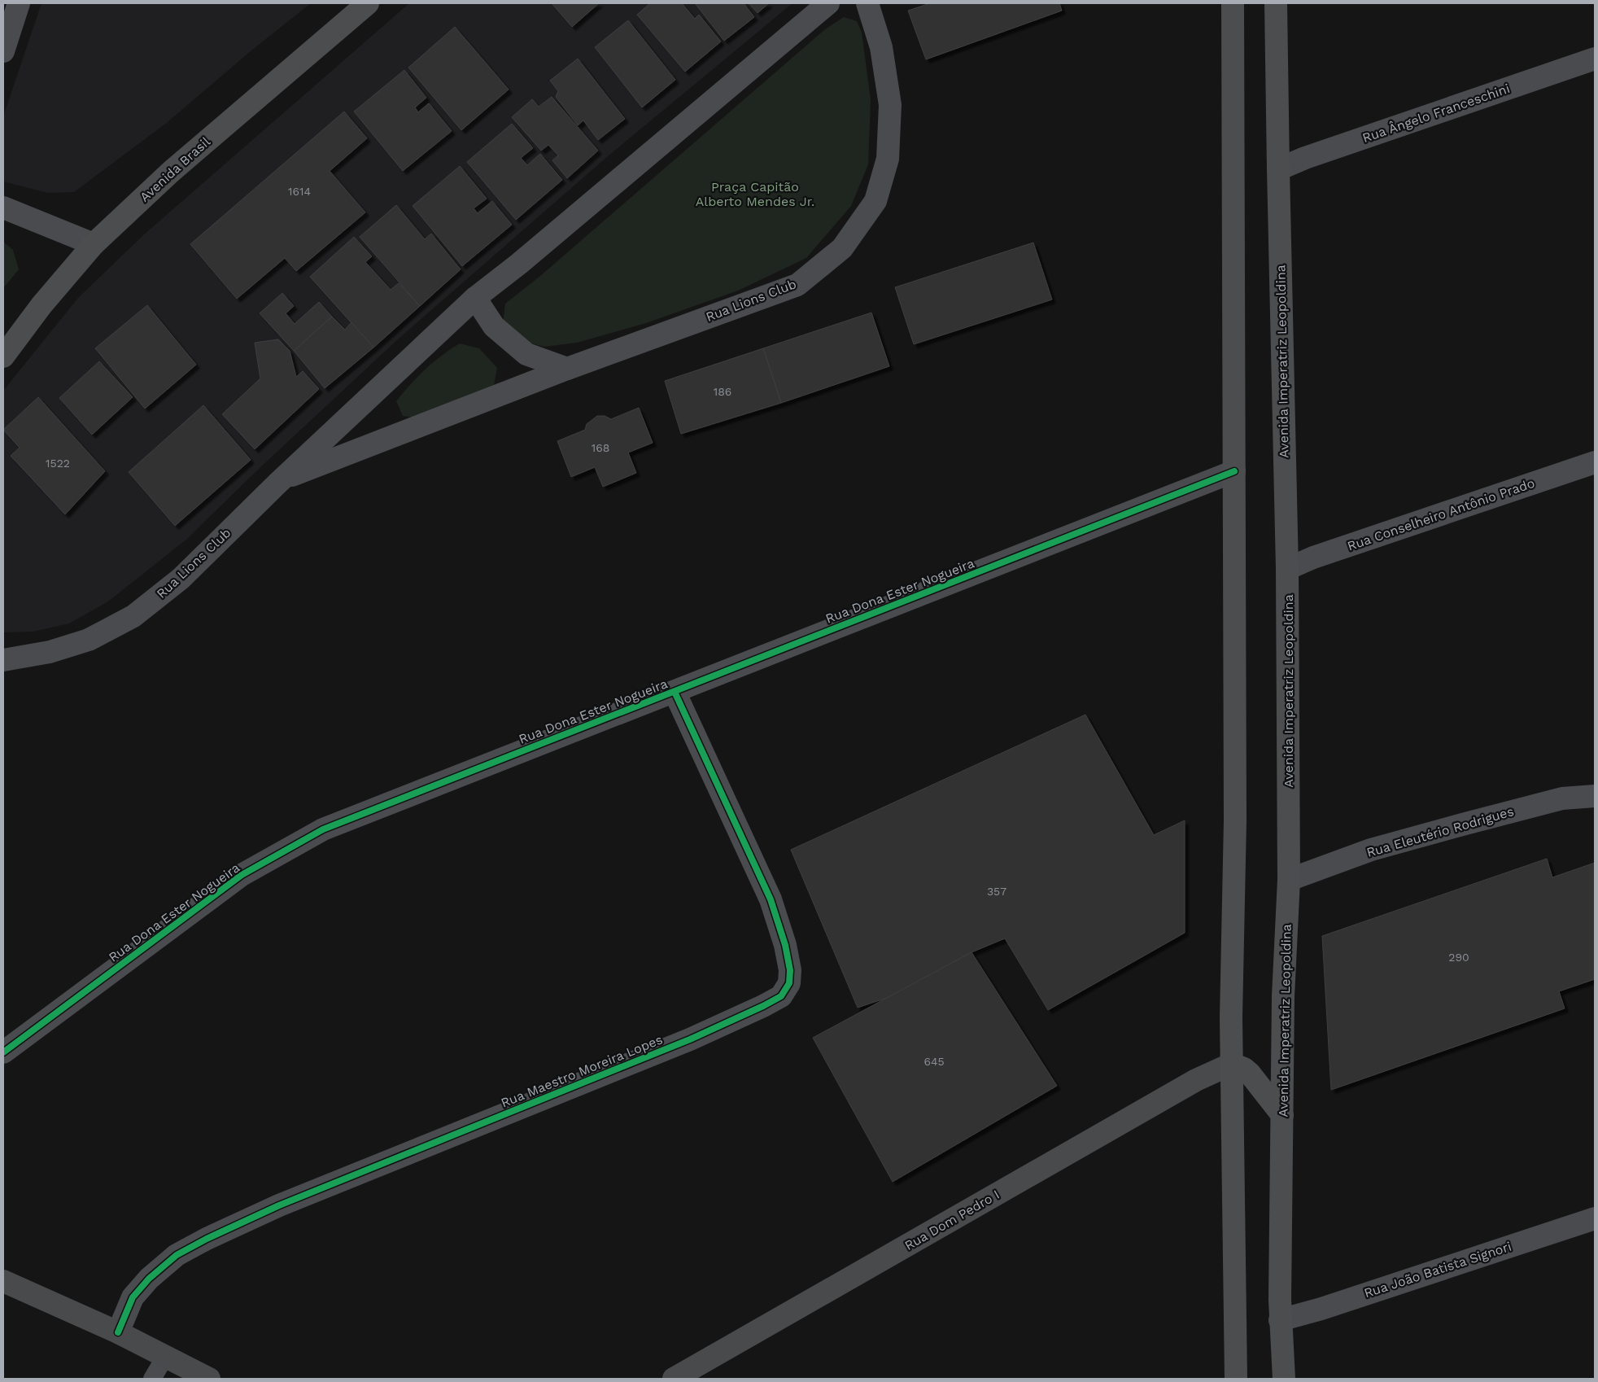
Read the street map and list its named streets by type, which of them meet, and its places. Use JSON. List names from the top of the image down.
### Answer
{
  "streets": {
    "main road": ["Avenida Brasil", "Avenida Imperatriz Leopoldina"],
    "street": [
      "Rua Ângelo Franceschini",
      "Rua Lions Club",
      "Rua Conselheiro Antônio Prado",
      "Rua Dona Ester Nogueira",
      "Rua Eleutério Rodrigues",
      "Rua Maestro Moreira Lopes",
      "Rua Dom Pedro I",
      "Rua João Batista Signori"
    ]
  },
  "crossings": [
    ["Rua Ângelo Franceschini", "Avenida Imperatriz Leopoldina"],
    ["Avenida Imperatriz Leopoldina", "Rua Conselheiro Antônio Prado"],
    ["Avenida Imperatriz Leopoldina", "Rua Eleutério Rodrigues"],
    ["Avenida Imperatriz Leopoldina", "Rua João Batista Signori"],
    ["Rua Dona Ester Nogueira", "Rua Maestro Moreira Lopes"]
  ],
  "parks": ["Praça Capitão Alberto Mendes Jr."],
  "house_numbers": [
    "1614",
    "186",
    "168",
    "1522",
    "357",
    "290",
    "645"
  ]
}
